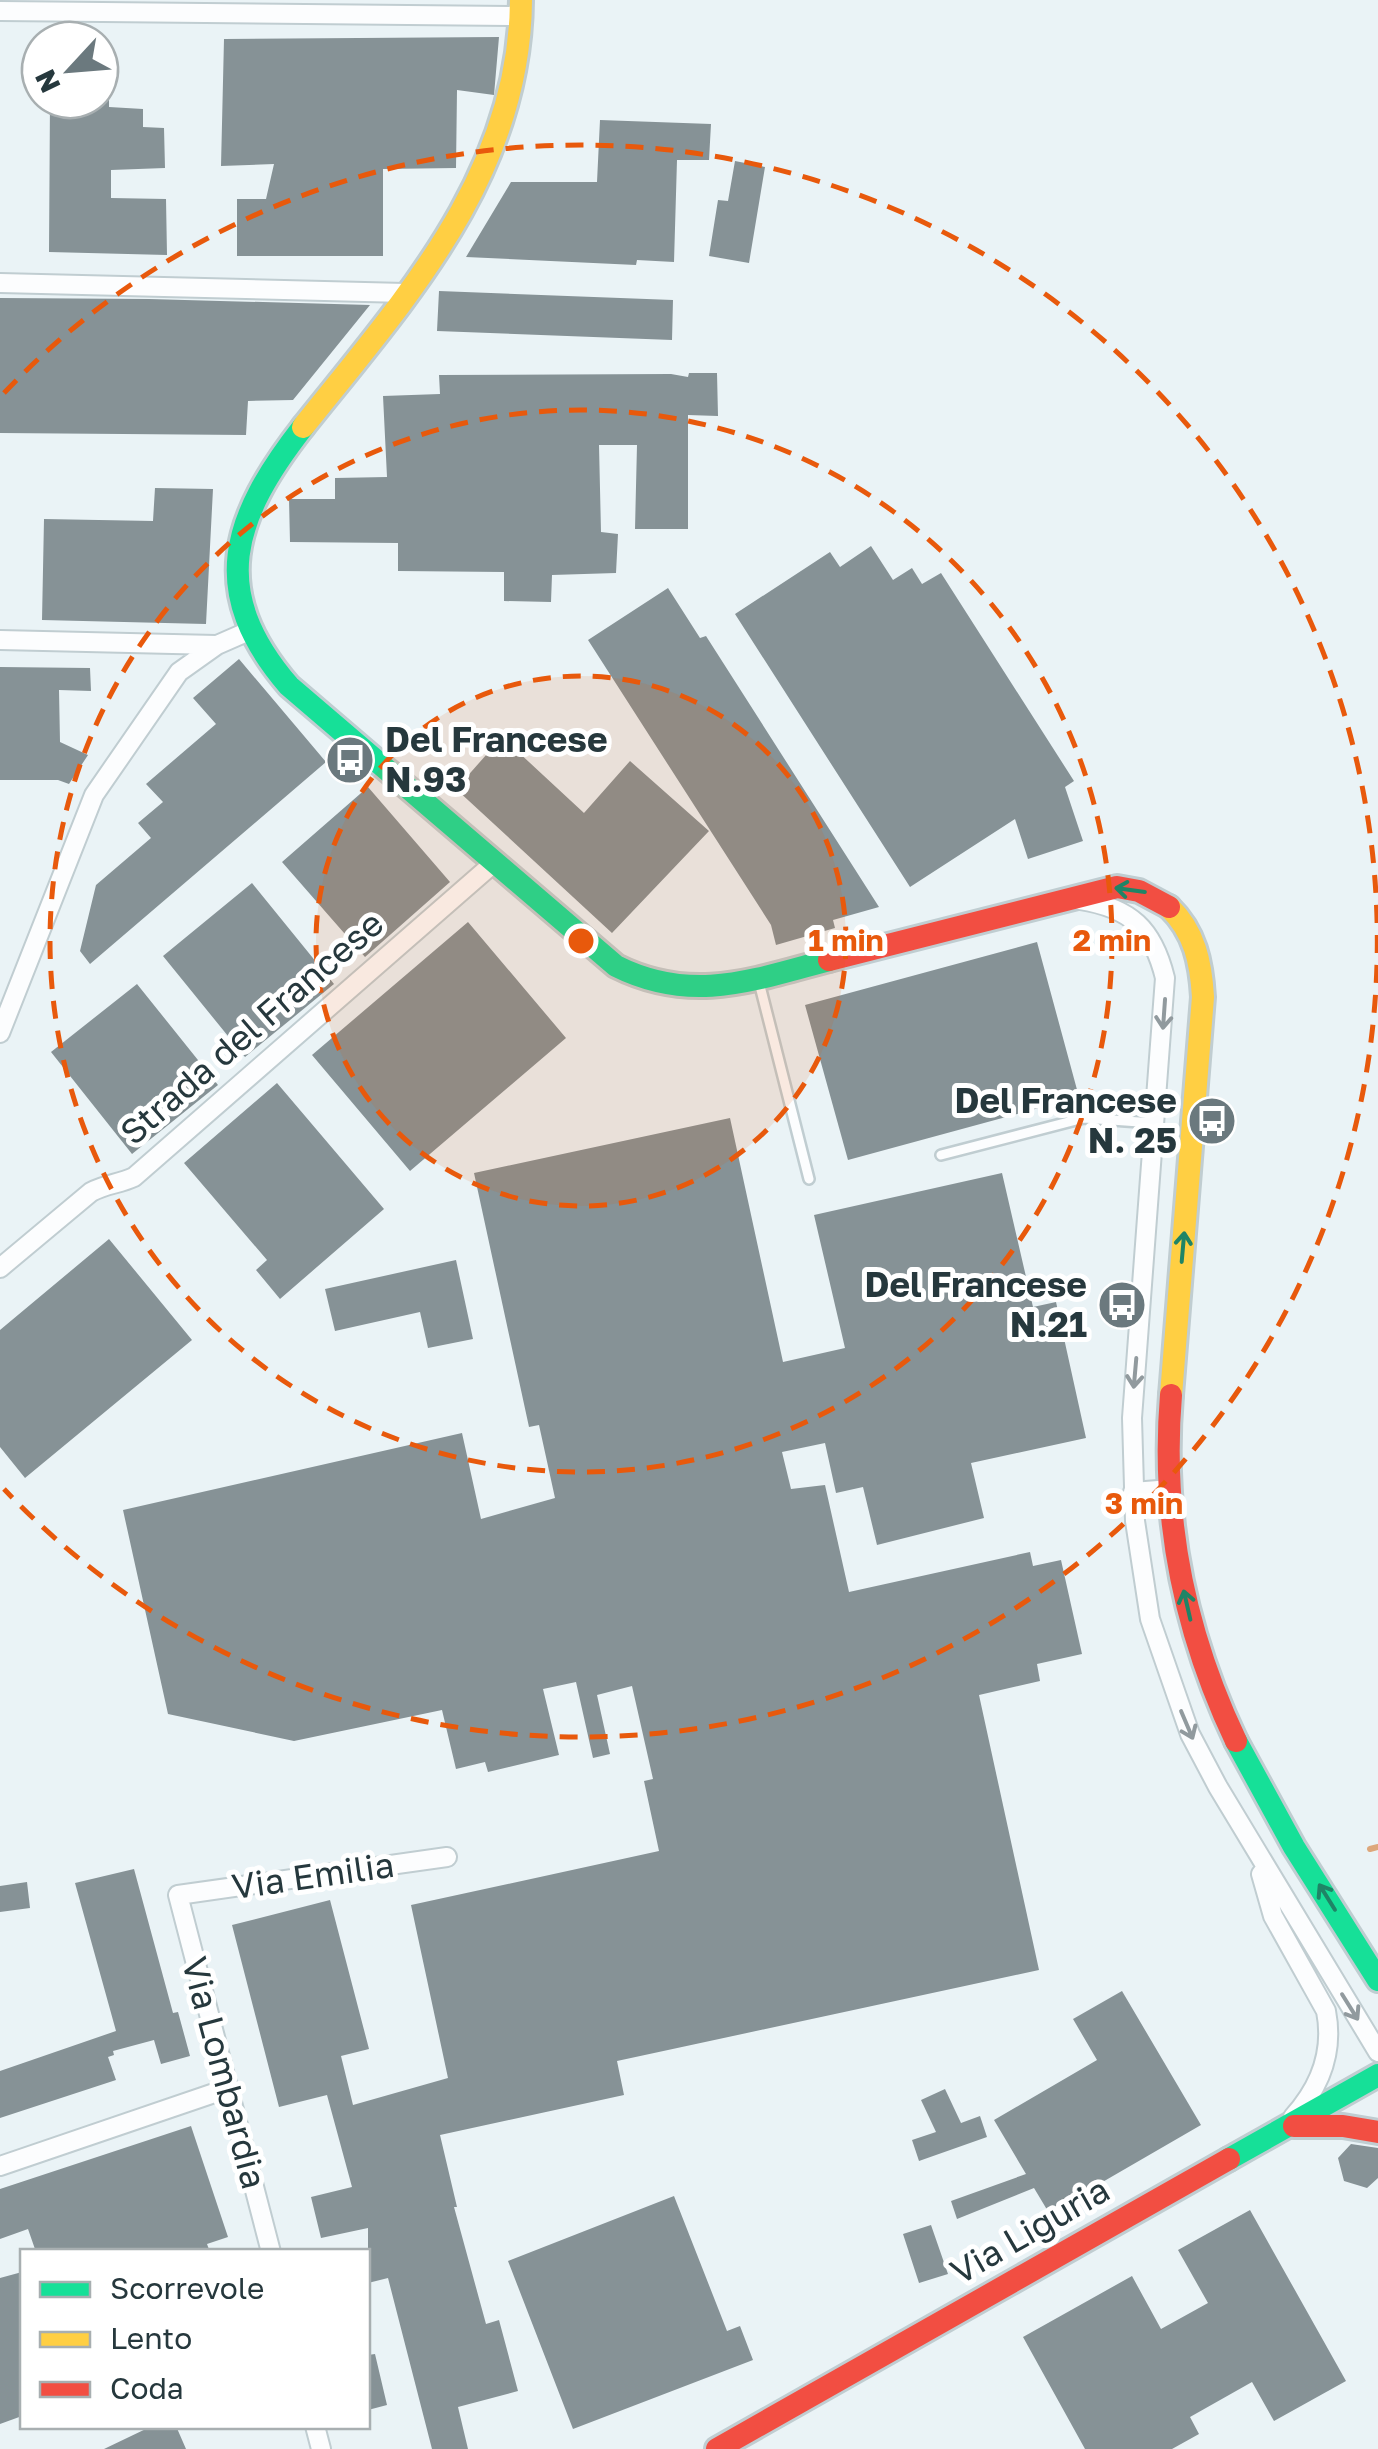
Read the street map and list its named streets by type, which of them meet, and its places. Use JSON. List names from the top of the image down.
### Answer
{
  "streets": {
    "street": [
      "Strada del Francese",
      "Via Emilia",
      "Via Lombardia",
      "Via Liguria"
    ]
  },
  "crossings": [
    ["Via Emilia", "Via Lombardia"]
  ],
  "places": {
    "bus stop": ["Del Francese N.93", "Del Francese N. 25", "Del Francese N.21"]
  },
  "legend": ["Scorrevole", "Lento", "Coda"],
  "north": "bottom left",
  "rings": ["1 min", "2 min", "3 min"]
}
